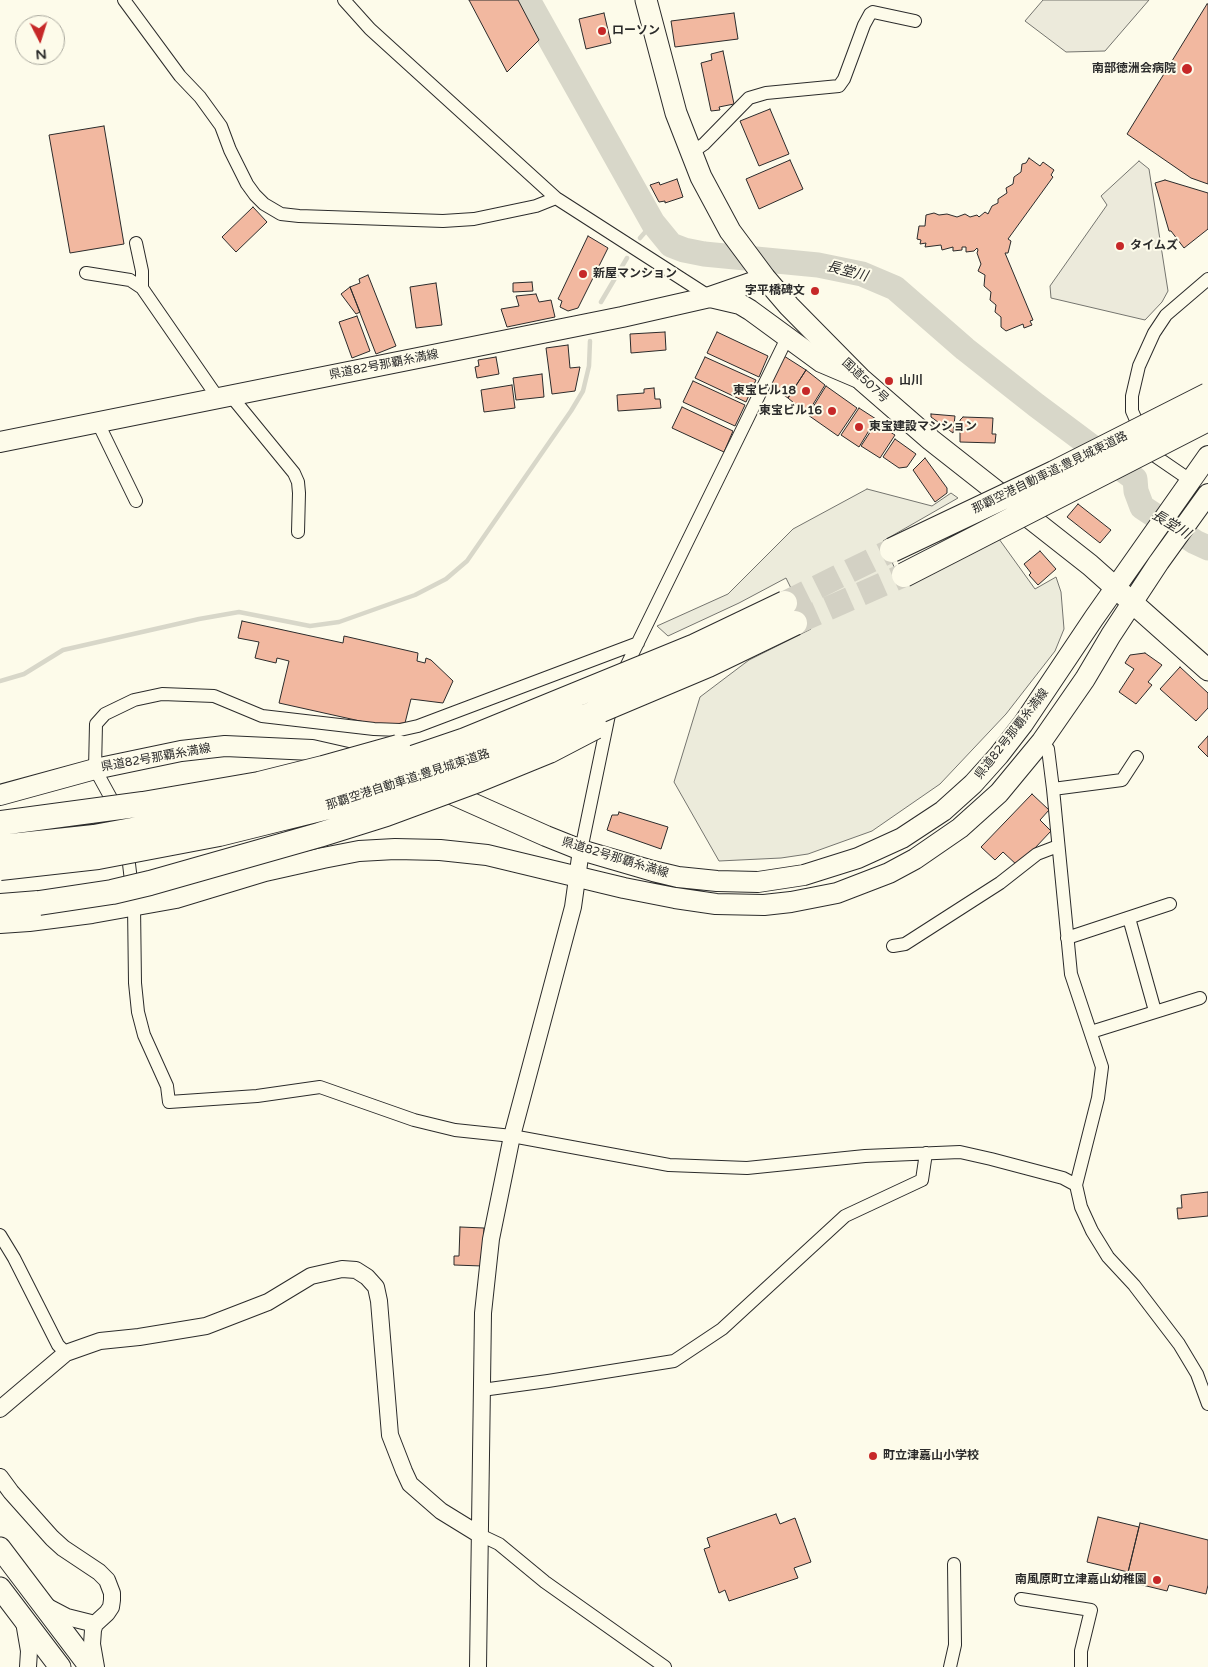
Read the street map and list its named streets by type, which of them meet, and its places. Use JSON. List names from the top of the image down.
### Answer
{
  "streets": {
    "highway": ["国道507号", "那覇空港自動車道;豊見城東道路"],
    "main road": ["県道82号那覇糸満線"]
  },
  "crossings": [
    ["県道82号那覇糸満線", "国道507号"]
  ],
  "water": ["長堂川"],
  "places": [
    "ローソン",
    "南部徳洲会病院",
    "タイムズ",
    "新屋マンション",
    "字平橋碑文",
    "山川",
    "東宝ビル18",
    "東宝ビル16",
    "東宝建設マンション",
    "町立津嘉山小学校",
    "南風原町立津嘉山幼稚園"
  ],
  "north": "bottom"
}
